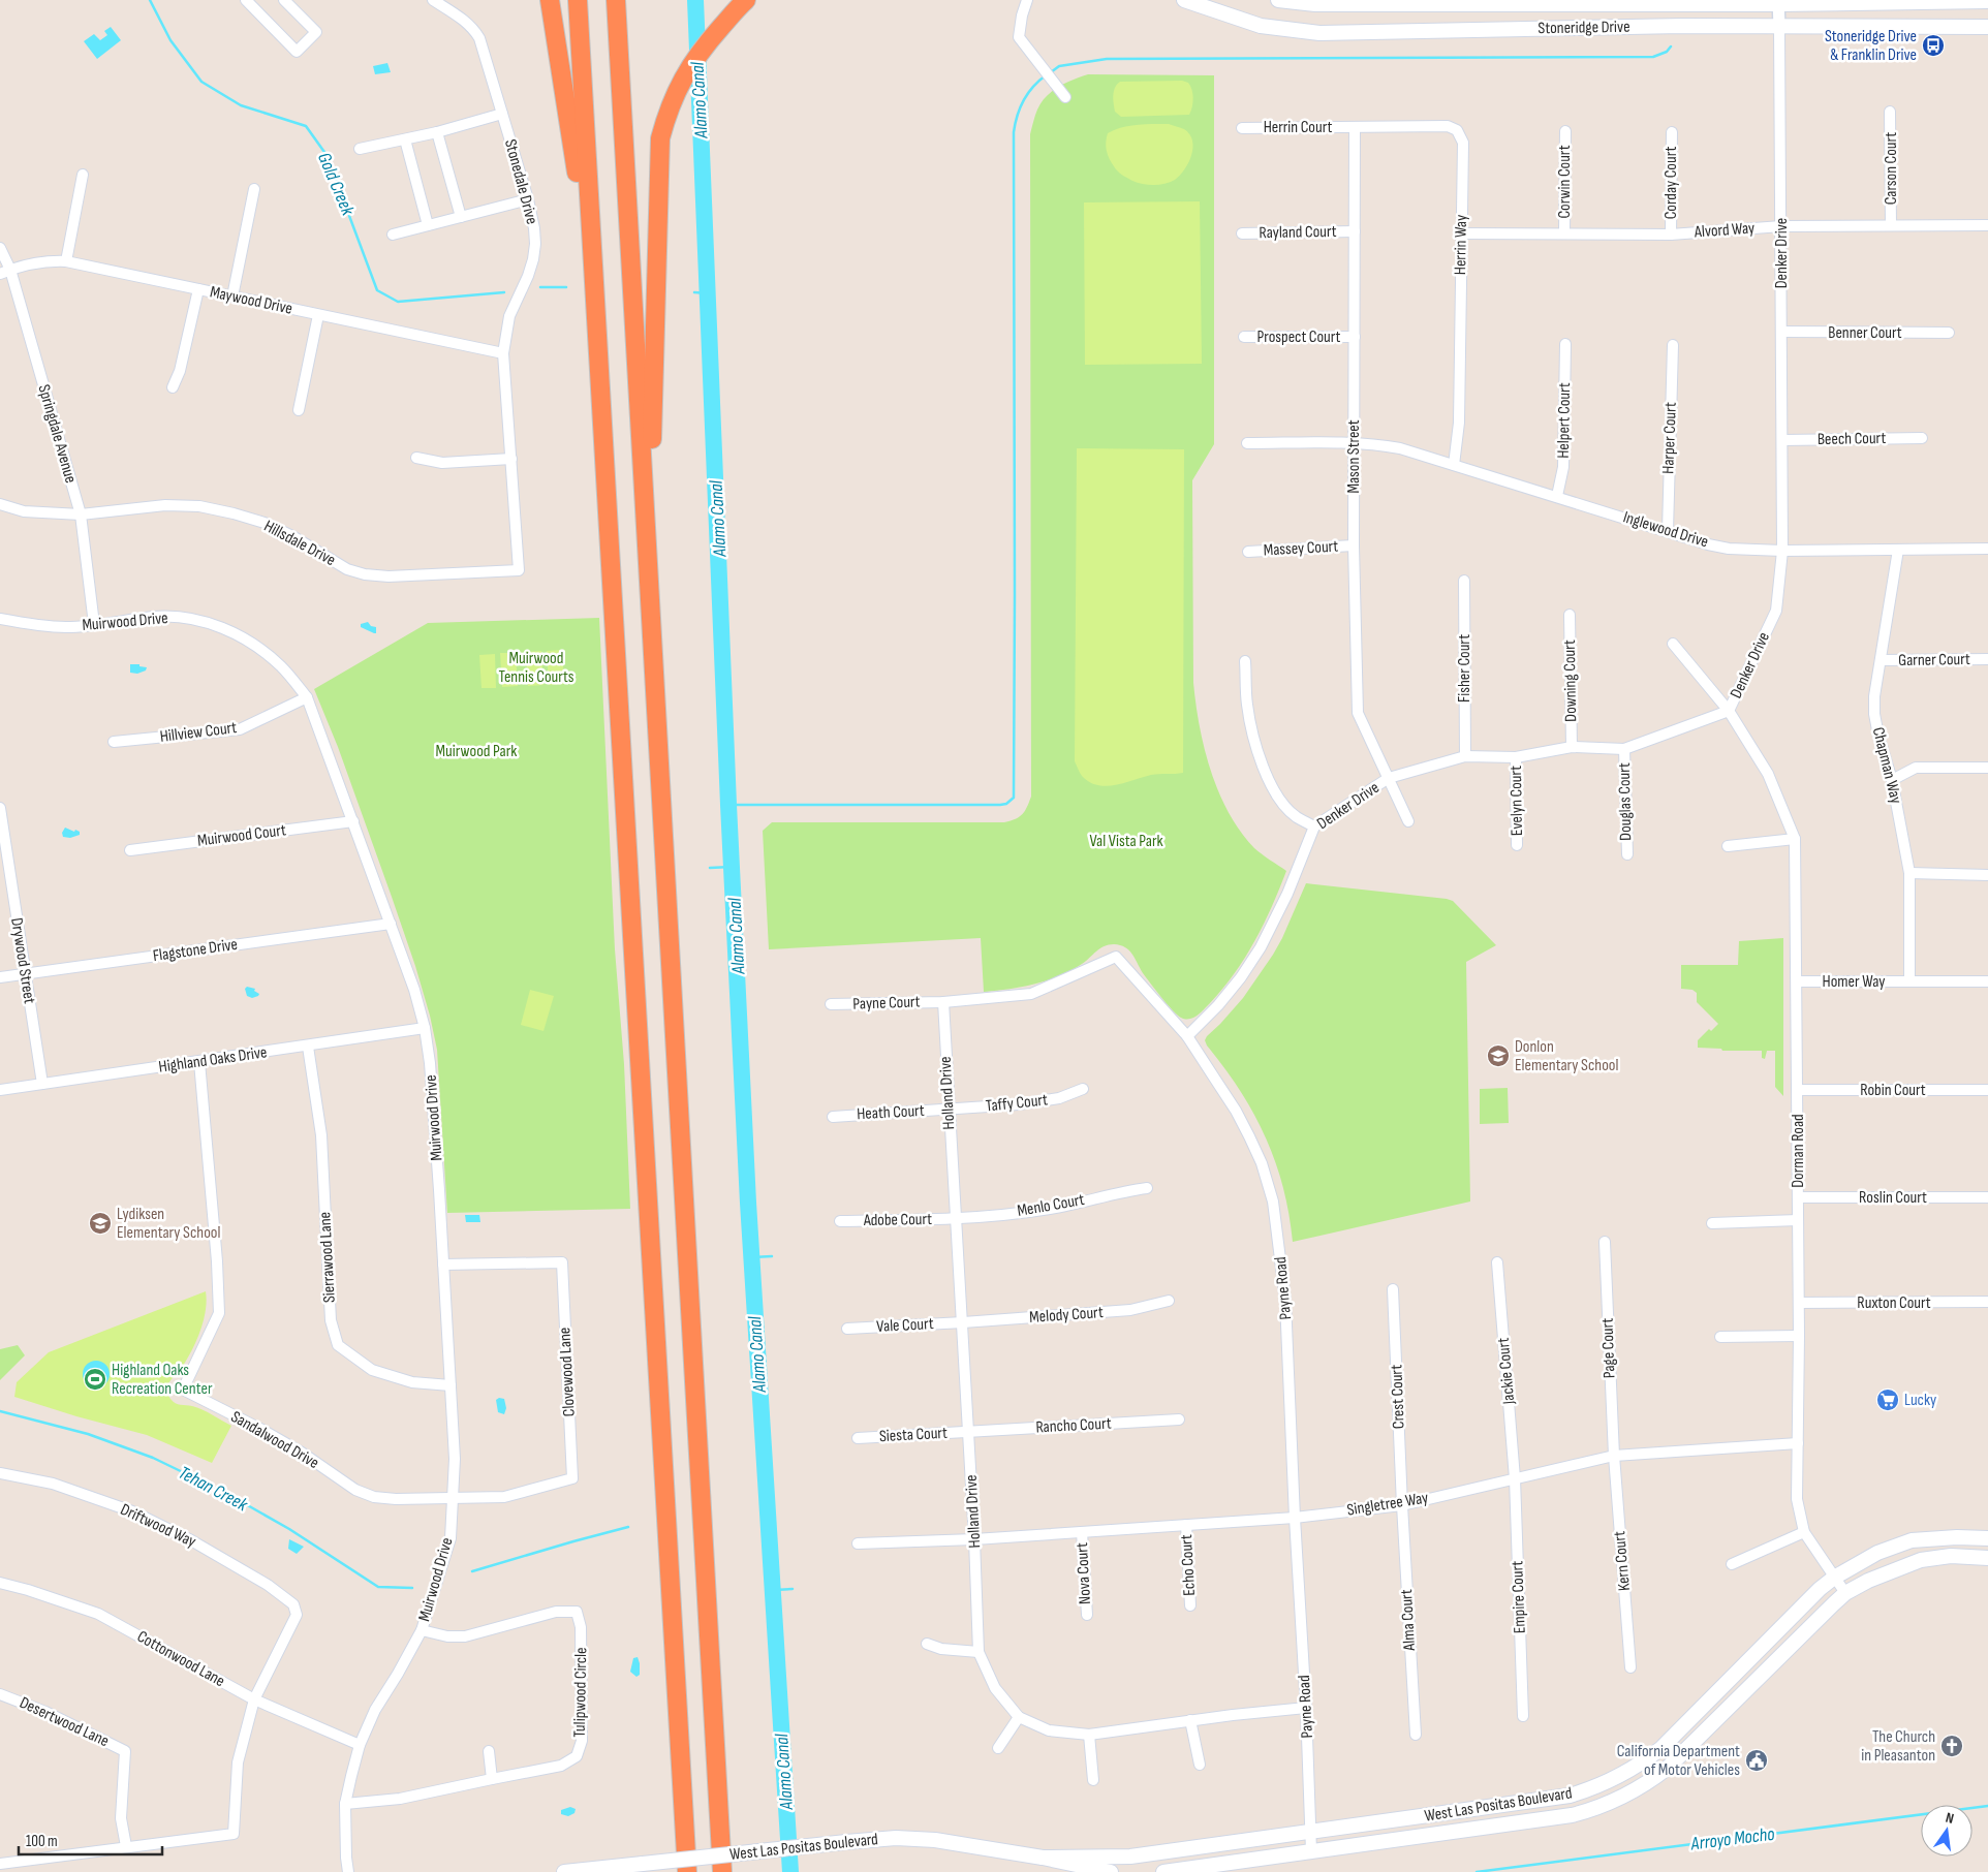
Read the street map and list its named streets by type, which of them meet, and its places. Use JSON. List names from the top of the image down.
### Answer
{
  "streets": {
    "main road": ["Stoneridge Drive", "West Las Positas Boulevard"],
    "street": [
      "Herrin Court",
      "Carson Court",
      "Stonedale Drive",
      "Corwin Court",
      "Corday Court",
      "Alvord Way",
      "Rayland Court",
      "Herrin Way",
      "Denker Drive",
      "Maywood Drive",
      "Benner Court",
      "Prospect Court",
      "Helpert Court",
      "Springdale Avenue",
      "Harper Court",
      "Beech Court",
      "Mason Street",
      "Inglewood Drive",
      "Hillsdale Drive",
      "Massey Court",
      "Muirwood Drive",
      "Garner Court",
      "Fisher Court",
      "Downing Court",
      "Hillview Court",
      "Chapman Way",
      "Evelyn Court",
      "Douglas Court",
      "Muirwood Court",
      "Flagstone Drive",
      "Drywood Street",
      "Homer Way",
      "Payne Court",
      "Highland Oaks Drive",
      "Robin Court",
      "Holland Drive",
      "Taffy Court",
      "Heath Court",
      "Dorman Road",
      "Roslin Court",
      "Menlo Court",
      "Adobe Court",
      "Sierrawood Lane",
      "Payne Road",
      "Ruxton Court",
      "Melody Court",
      "Vale Court",
      "Page Court",
      "Jackie Court",
      "Clovewood Lane",
      "Crest Court",
      "Rancho Court",
      "Siesta Court",
      "Sandalwood Drive",
      "Singletree Way",
      "Driftwood Way",
      "Kern Court",
      "Echo Court",
      "Nova Court",
      "Empire Court",
      "Alma Court",
      "Cottonwood Lane",
      "Tulipwood Circle",
      "Desertwood Lane"
    ]
  },
  "crossings": [
    ["Stoneridge Drive", "Denker Drive"],
    ["Herrin Court", "Herrin Way"],
    ["Herrin Court", "Mason Street"],
    ["Carson Court", "Alvord Way"],
    ["Stonedale Drive", "Maywood Drive"],
    ["Stonedale Drive", "Hillsdale Drive"],
    ["Corwin Court", "Alvord Way"],
    ["Corday Court", "Alvord Way"],
    ["Alvord Way", "Herrin Way"],
    ["Alvord Way", "Denker Drive"],
    ["Rayland Court", "Mason Street"],
    ["Herrin Way", "Mason Street"],
    ["Herrin Way", "Inglewood Drive"],
    ["Denker Drive", "Benner Court"],
    ["Denker Drive", "Beech Court"],
    ["Denker Drive", "Mason Street"],
    ["Denker Drive", "Inglewood Drive"],
    ["Denker Drive", "Fisher Court"],
    ["Denker Drive", "Downing Court"],
    ["Denker Drive", "Evelyn Court"],
    ["Denker Drive", "Douglas Court"],
    ["Denker Drive", "Dorman Road"],
    ["Denker Drive", "Payne Road"],
    ["Maywood Drive", "Springdale Avenue"],
    ["Prospect Court", "Mason Street"],
    ["Helpert Court", "Inglewood Drive"],
    ["Springdale Avenue", "Hillsdale Drive"],
    ["Springdale Avenue", "Muirwood Drive"],
    ["Harper Court", "Inglewood Drive"],
    ["Mason Street", "Inglewood Drive"],
    ["Mason Street", "Massey Court"],
    ["Inglewood Drive", "Chapman Way"],
    ["Muirwood Drive", "Hillview Court"],
    ["Muirwood Drive", "Muirwood Court"],
    ["Muirwood Drive", "Flagstone Drive"],
    ["Muirwood Drive", "Highland Oaks Drive"],
    ["Muirwood Drive", "Sierrawood Lane"],
    ["Muirwood Drive", "Clovewood Lane"],
    ["Muirwood Drive", "Sandalwood Drive"],
    ["Muirwood Drive", "Cottonwood Lane"],
    ["Muirwood Drive", "Tulipwood Circle"],
    ["Garner Court", "Chapman Way"],
    ["Chapman Way", "Homer Way"],
    ["Flagstone Drive", "Drywood Street"],
    ["Drywood Street", "Highland Oaks Drive"],
    ["Homer Way", "Dorman Road"],
    ["Payne Court", "Holland Drive"],
    ["Payne Court", "Payne Road"],
    ["Highland Oaks Drive", "Sierrawood Lane"],
    ["Highland Oaks Drive", "Sandalwood Drive"],
    ["Robin Court", "Dorman Road"],
    ["Holland Drive", "Taffy Court"],
    ["Holland Drive", "Heath Court"],
    ["Holland Drive", "Menlo Court"],
    ["Holland Drive", "Adobe Court"],
    ["Holland Drive", "Payne Road"],
    ["Holland Drive", "Melody Court"],
    ["Holland Drive", "Vale Court"],
    ["Holland Drive", "Rancho Court"],
    ["Holland Drive", "Siesta Court"],
    ["Holland Drive", "Singletree Way"],
    ["Taffy Court", "Heath Court"],
    ["Dorman Road", "Roslin Court"],
    ["Dorman Road", "Ruxton Court"],
    ["Dorman Road", "Singletree Way"],
    ["Dorman Road", "West Las Positas Boulevard"],
    ["Menlo Court", "Adobe Court"],
    ["Payne Road", "Singletree Way"],
    ["Payne Road", "West Las Positas Boulevard"],
    ["Melody Court", "Vale Court"],
    ["Page Court", "Singletree Way"],
    ["Page Court", "Kern Court"],
    ["Jackie Court", "Singletree Way"],
    ["Jackie Court", "Empire Court"],
    ["Clovewood Lane", "Sandalwood Drive"],
    ["Crest Court", "Singletree Way"],
    ["Crest Court", "Alma Court"],
    ["Rancho Court", "Siesta Court"],
    ["Singletree Way", "Kern Court"],
    ["Singletree Way", "Echo Court"],
    ["Singletree Way", "Nova Court"],
    ["Singletree Way", "Empire Court"],
    ["Singletree Way", "Alma Court"],
    ["Driftwood Way", "Cottonwood Lane"]
  ],
  "water": [
    "Alamo Canal",
    "Gold Creek",
    "Tehan Creek",
    "Arroyo Mocho"
  ],
  "parks": ["Muirwood Tennis Courts", "Muirwood Park", "Val Vista Park"],
  "places": {
    "bus stop": ["Stoneridge Drive & Franklin Drive"],
    "school or university": ["Donlon Elementary School", "Lydiksen Elementary School"],
    "sports": ["Highland Oaks Recreation Center"],
    "supermarket": ["Lucky"],
    "church": ["The Church in Pleasanton"],
    "public building": ["California Department of Motor Vehicles"]
  },
  "scale_bar": "100 m",
  "north": "top"
}
